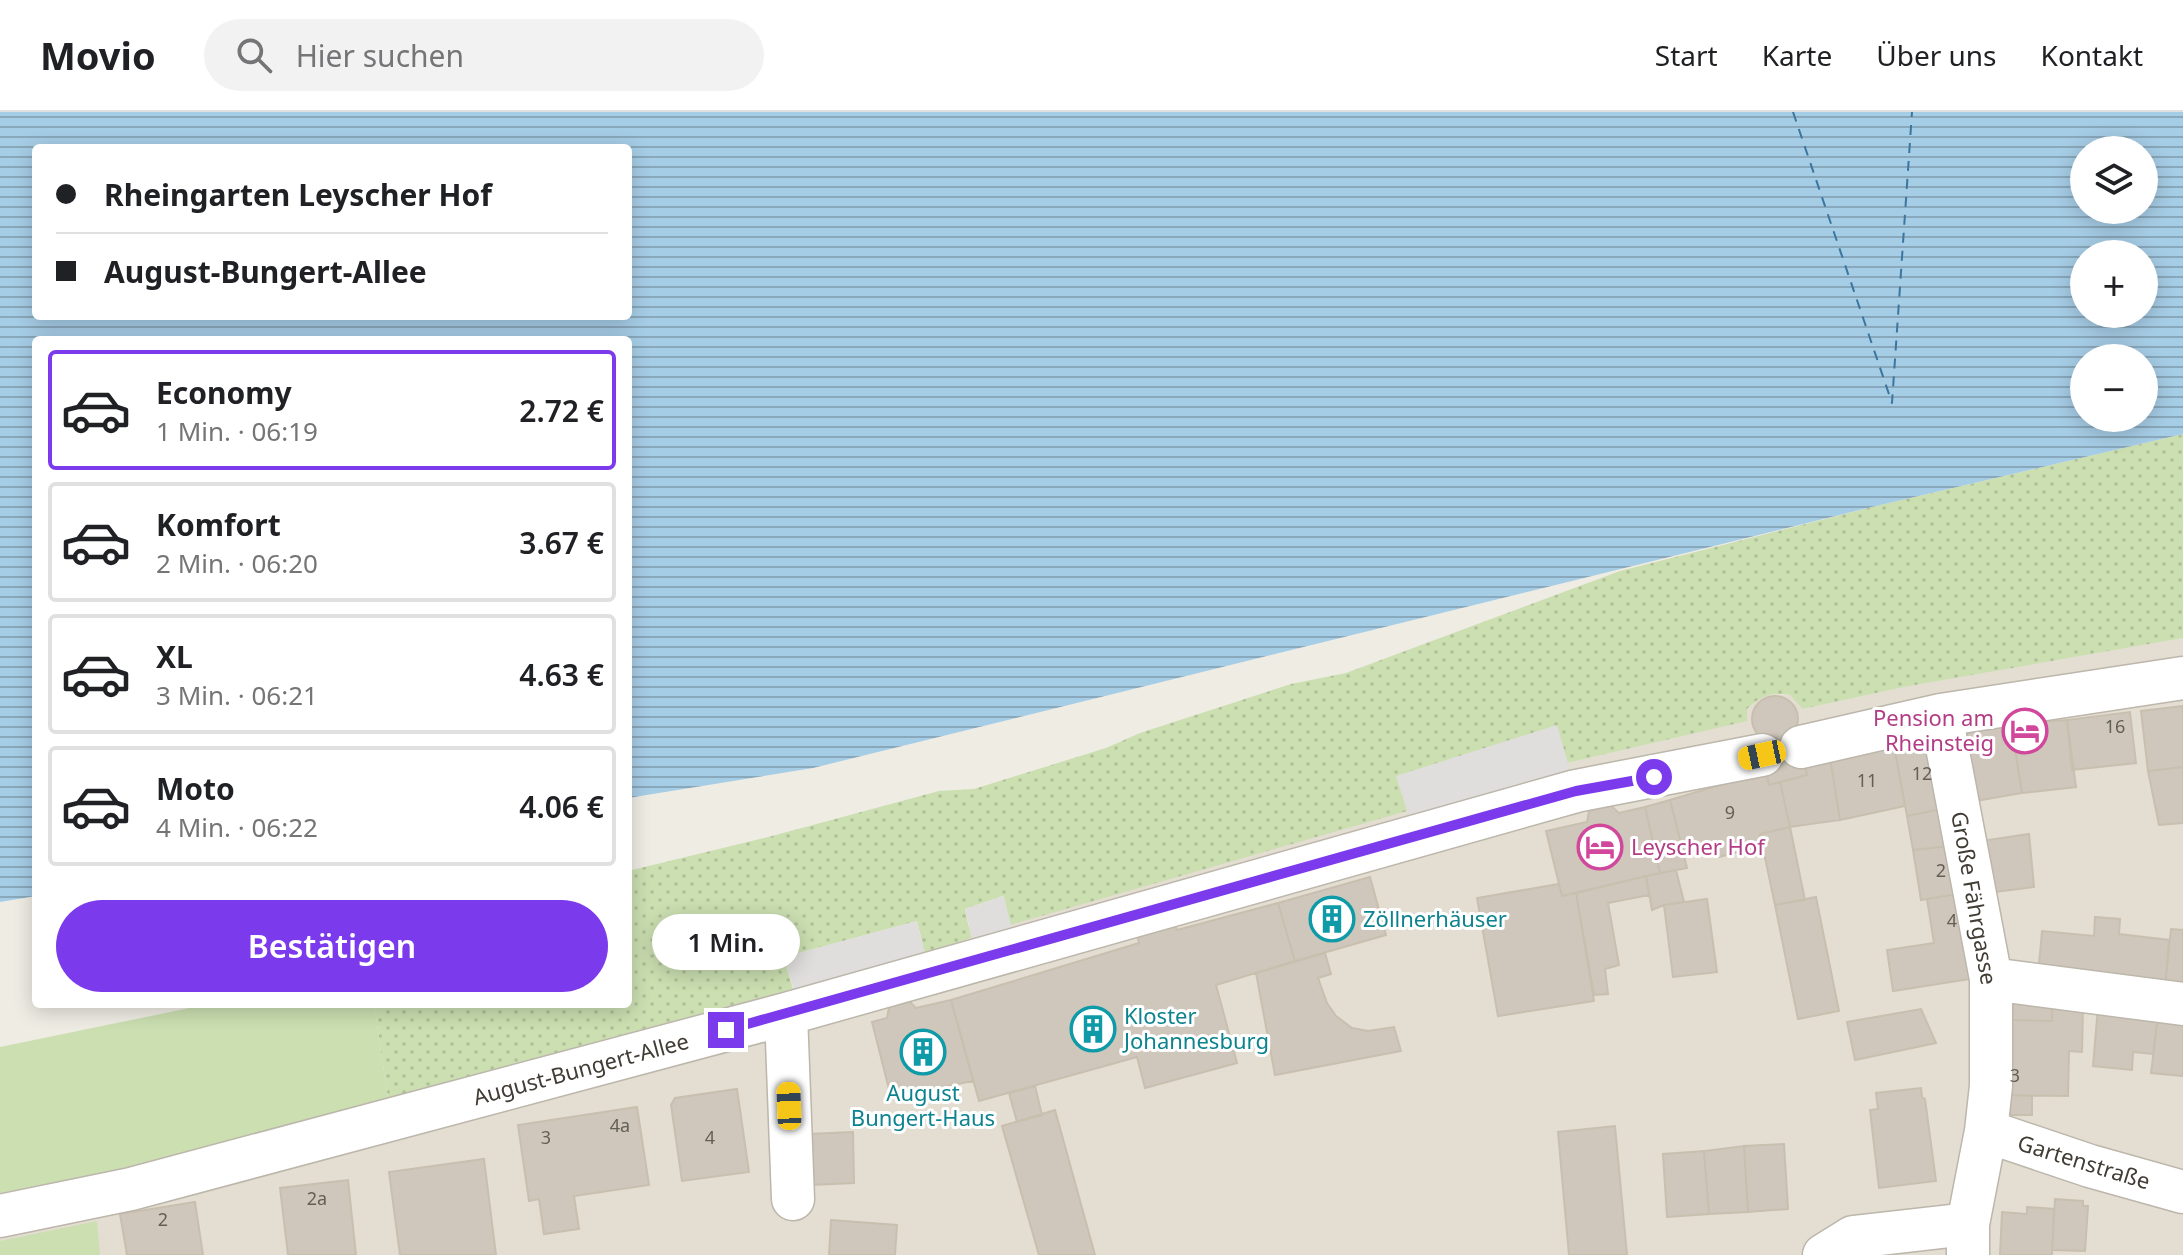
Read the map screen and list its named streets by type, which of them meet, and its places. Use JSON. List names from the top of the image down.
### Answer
{
  "streets": {
    "street": ["Große Fährgasse", "August-Bungert-Allee", "Gartenstraße"]
  },
  "crossings": [
    ["Große Fährgasse", "August-Bungert-Allee"],
    ["Große Fährgasse", "Gartenstraße"]
  ],
  "places": {
    "hotel": ["Pension am Rheinsteig", "Leyscher Hof"],
    "building": ["Zöllnerhäuser", "Kloster Johannesburg", "August Bungert-Haus"]
  },
  "house_numbers": [
    "16",
    "12",
    "11",
    "9",
    "2",
    "4",
    "3",
    "4a",
    "3",
    "4",
    "2a",
    "2"
  ],
  "page": {
    "header": "Movio",
    "search": "Hier suchen",
    "nav": [
      "Start",
      "Karte",
      "Über uns",
      "Kontakt"
    ],
    "map_buttons": ["+", "−"],
    "banner": ["Rheingarten Leyscher Hof", "August-Bungert-Allee"],
    "list": [
      {
        "name": "Economy",
        "note": "1 Min. · 06:19",
        "value": "2.72 €"
      },
      {
        "name": "Komfort",
        "note": "2 Min. · 06:20",
        "value": "3.67 €"
      },
      {
        "name": "XL",
        "note": "3 Min. · 06:21",
        "value": "4.63 €"
      },
      {
        "name": "Moto",
        "note": "4 Min. · 06:22",
        "value": "4.06 €"
      }
    ],
    "buttons": "Bestätigen",
    "bubble": "1 Min."
  }
}
